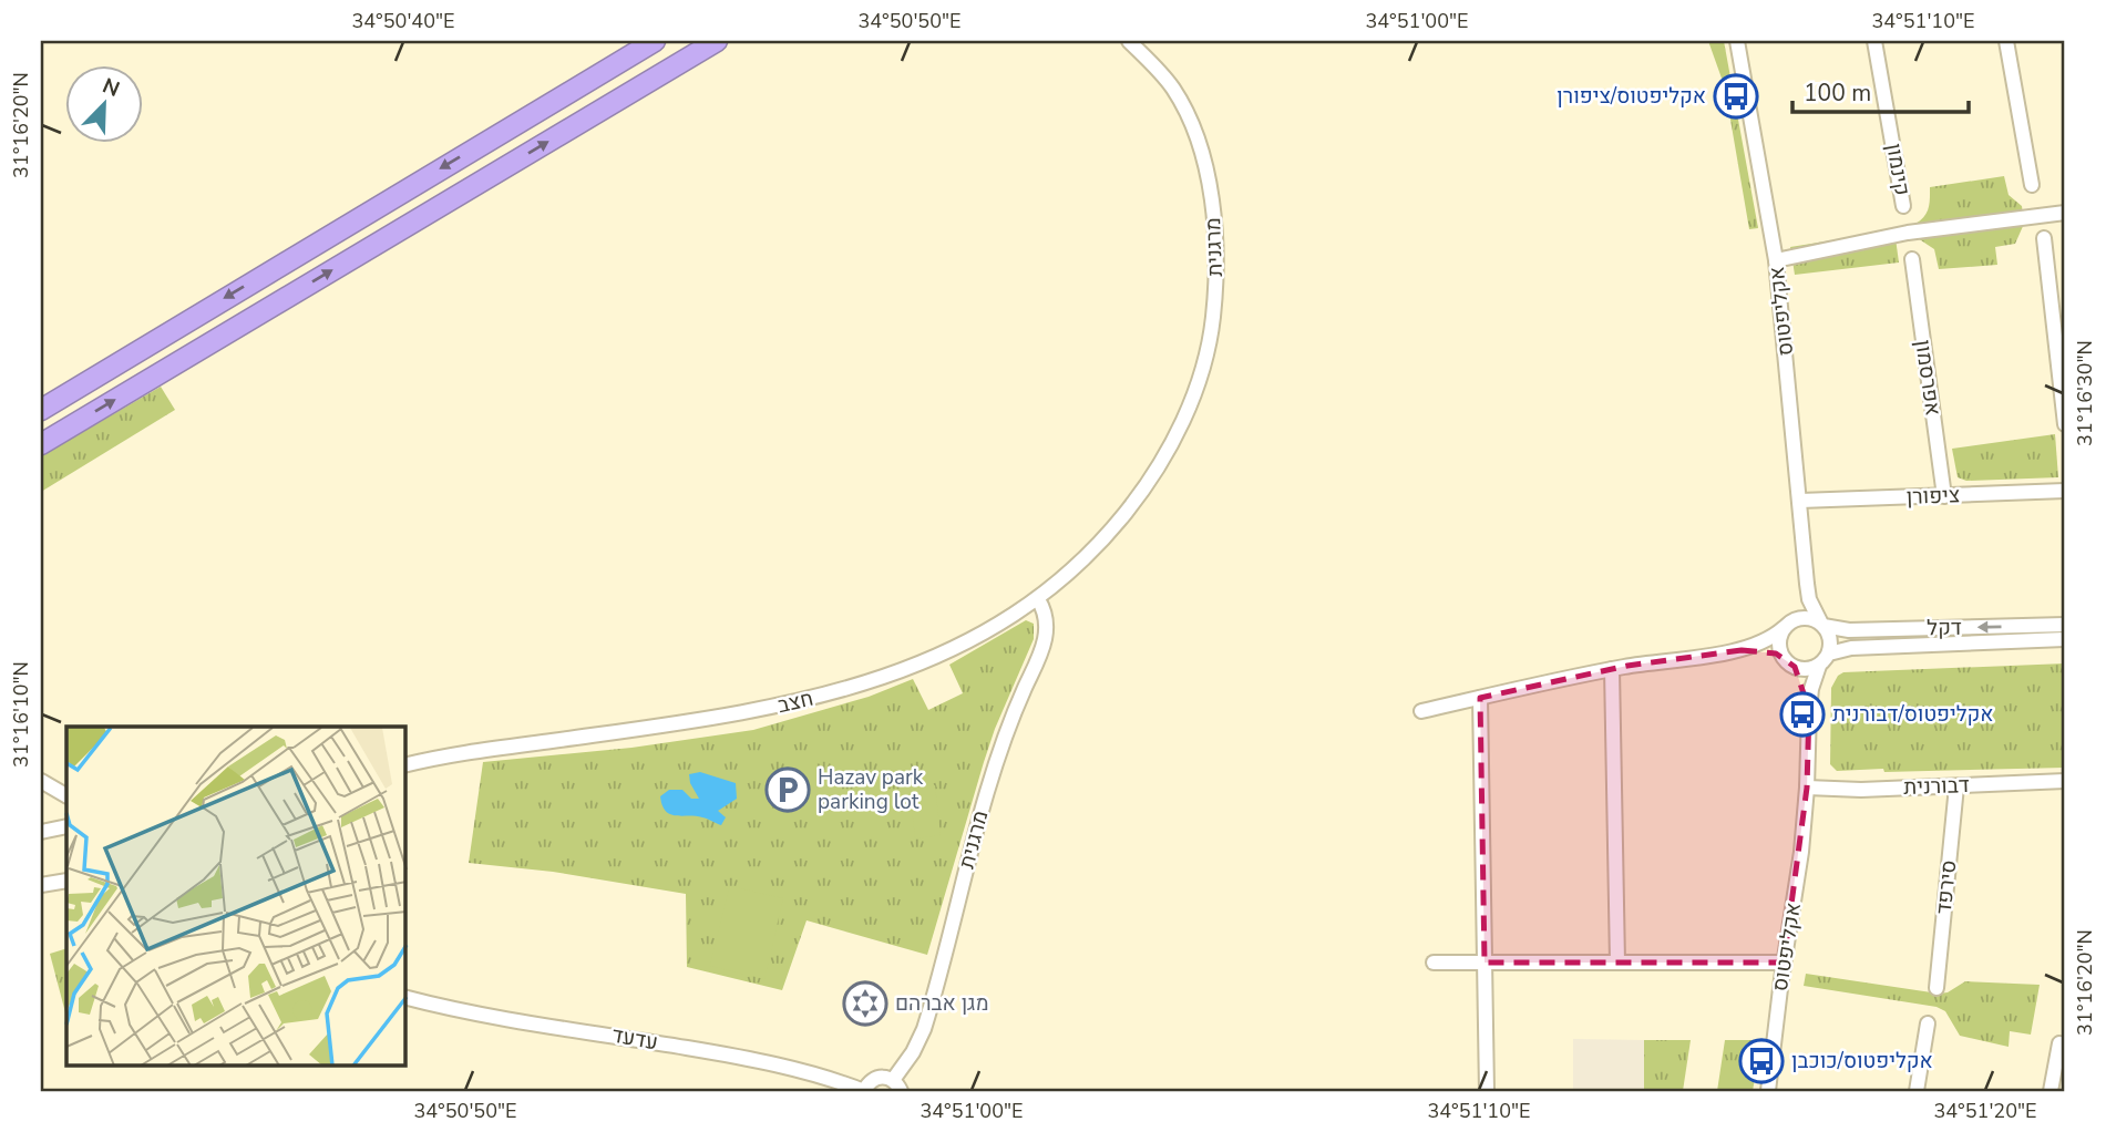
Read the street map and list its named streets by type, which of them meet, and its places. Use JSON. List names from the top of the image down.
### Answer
{
  "streets": {
    "street": [
      "קינמון",
      "מרגנית",
      "אקליפטוס",
      "אפרסמון",
      "ציפורן",
      "דקל",
      "חצב",
      "דבורנית",
      "סירפד",
      "עדעד"
    ]
  },
  "crossings": [
    ["מרגנית", "חצב"],
    ["אקליפטוס", "ציפורן"],
    ["אקליפטוס", "דקל"],
    ["אקליפטוס", "דבורנית"],
    ["אפרסמון", "ציפורן"],
    ["דבורנית", "סירפד"]
  ],
  "places": {
    "bus stop": ["אקליפטוס/ציפורן", "אקליפטוס/דבורנית", "אקליפטוס/כוכבן"],
    "parking": ["Hazav park parking lot"],
    "synagogue": ["מגן אברהם"]
  },
  "scale_bar": "100 m",
  "north": "top right",
  "coordinates": [
    "34°50'40\"E",
    "34°50'50\"E",
    "34°51'00\"E",
    "34°51'10\"E",
    "31°16'20\"N",
    "31°16'30\"N",
    "31°16'10\"N",
    "34°51'20\"E"
  ]
}
